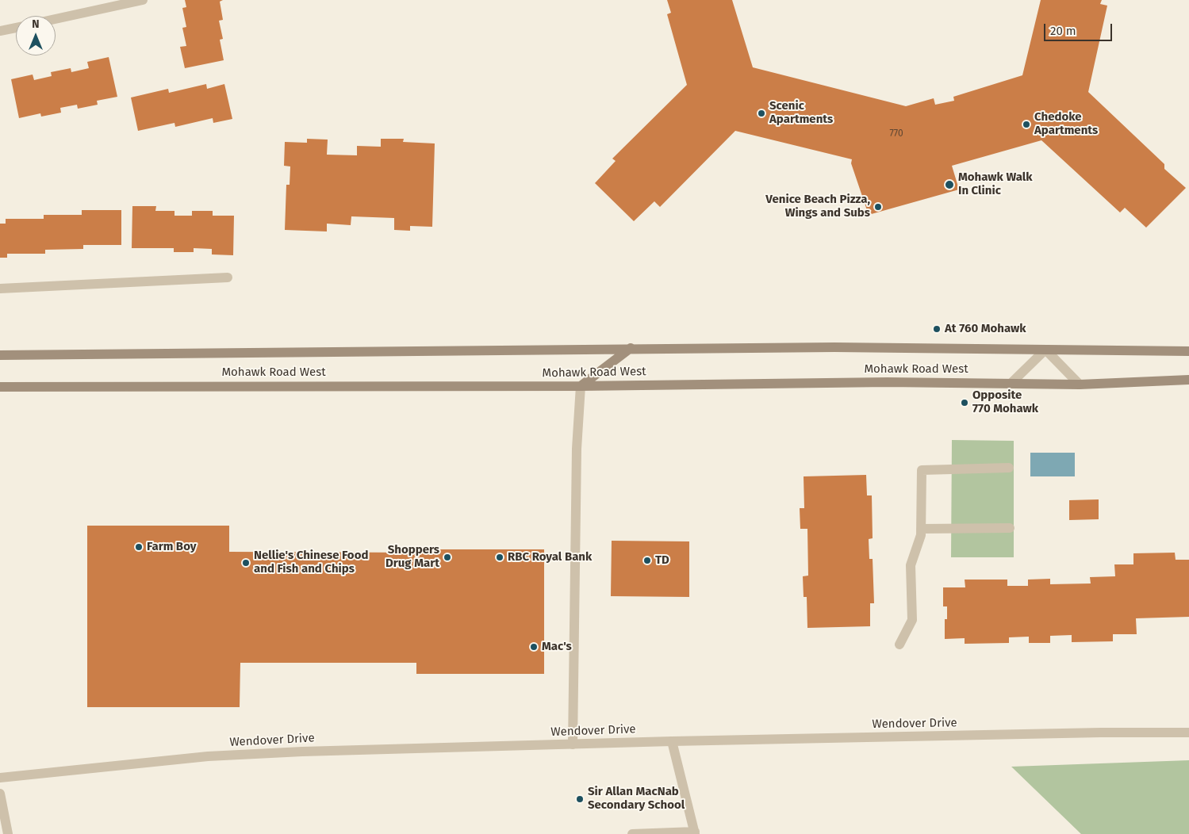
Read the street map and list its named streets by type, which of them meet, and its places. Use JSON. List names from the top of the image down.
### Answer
{
  "streets": {
    "main road": ["Mohawk Road West"],
    "street": ["Wendover Drive"]
  },
  "places": [
    "Scenic Apartments",
    "Chedoke Apartments",
    "Mohawk Walk In Clinic",
    "Venice Beach Pizza, Wings and Subs",
    "At 760 Mohawk",
    "Opposite 770 Mohawk",
    "Farm Boy",
    "Shoppers Drug Mart",
    "RBC Royal Bank",
    "TD",
    "Nellie's Chinese Food and Fish and Chips",
    "Mac's",
    "Sir Allan MacNab Secondary School"
  ],
  "house_numbers": ["770"],
  "scale_bar": "20 m",
  "north": "top"
}
